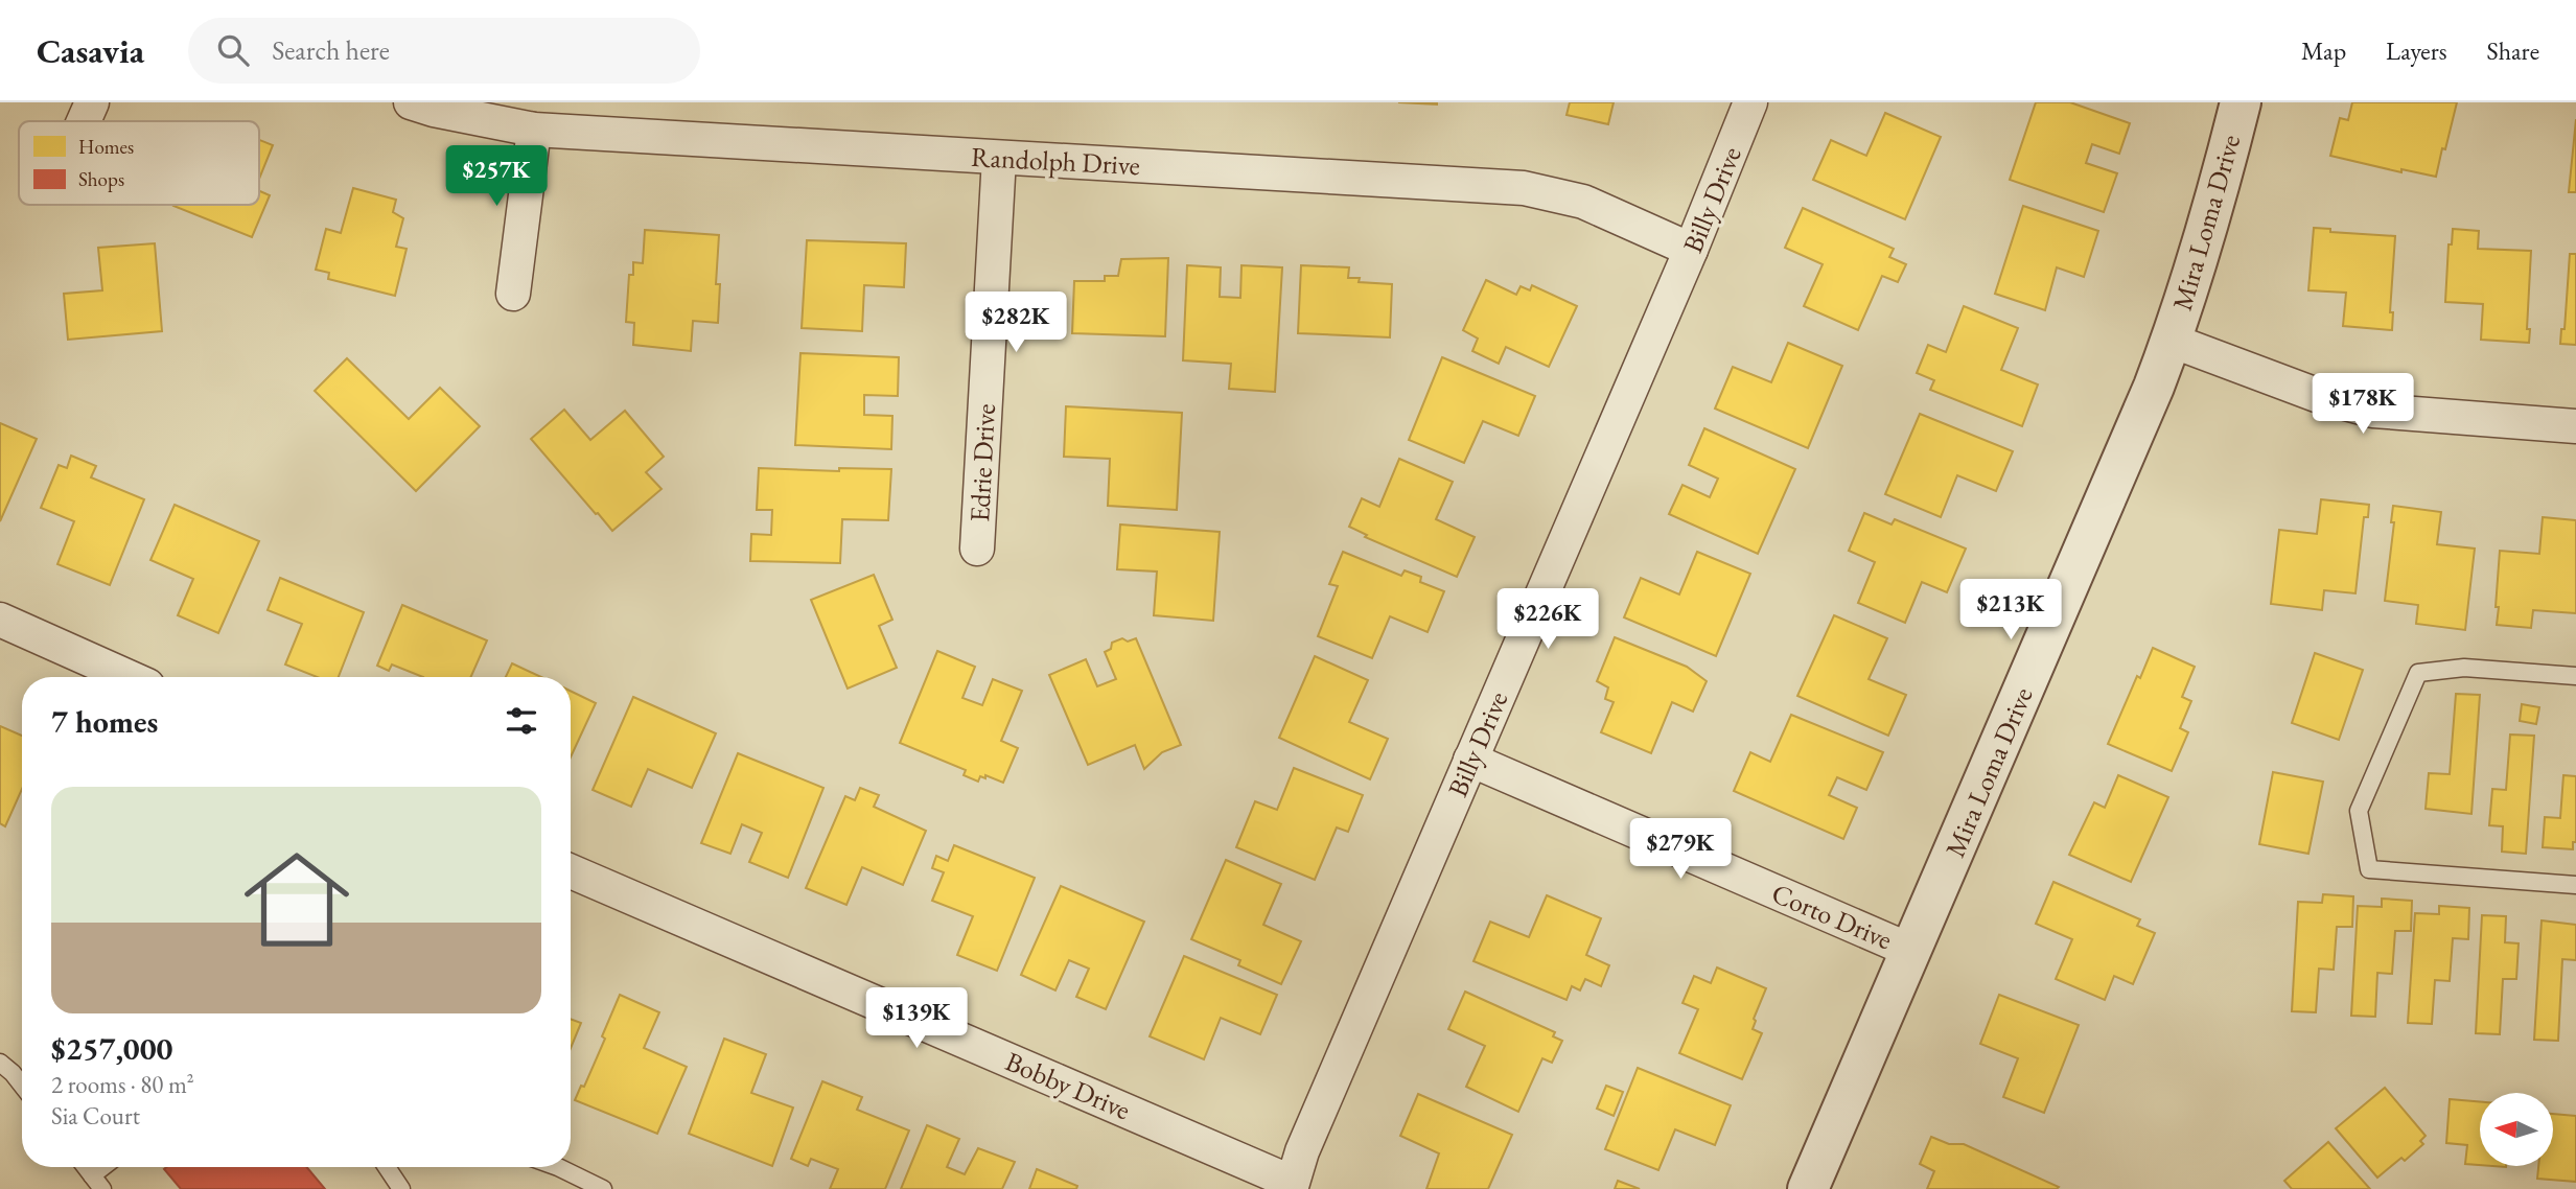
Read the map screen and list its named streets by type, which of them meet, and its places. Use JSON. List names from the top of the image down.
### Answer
{
  "streets": {
    "street": [
      "Randolph Drive",
      "Billy Drive",
      "Mira Loma Drive",
      "Edrie Drive",
      "Corto Drive",
      "Bobby Drive"
    ]
  },
  "crossings": [
    ["Randolph Drive", "Billy Drive"],
    ["Randolph Drive", "Edrie Drive"],
    ["Billy Drive", "Corto Drive"],
    ["Billy Drive", "Bobby Drive"],
    ["Mira Loma Drive", "Corto Drive"]
  ],
  "legend": ["Homes", "Shops"],
  "north": "left",
  "page": {
    "header": "Casavia",
    "search": "Search here",
    "nav": ["Map", "Layers", "Share"],
    "price": [
      "$257K",
      "$282K",
      "$178K",
      "$213K",
      "$226K",
      "$279K",
      "$139K"
    ],
    "heading": "7 homes",
    "list": [
      {
        "name": "$257,000",
        "note": "2 rooms · 80 m² · Sia Court"
      }
    ]
  }
}
